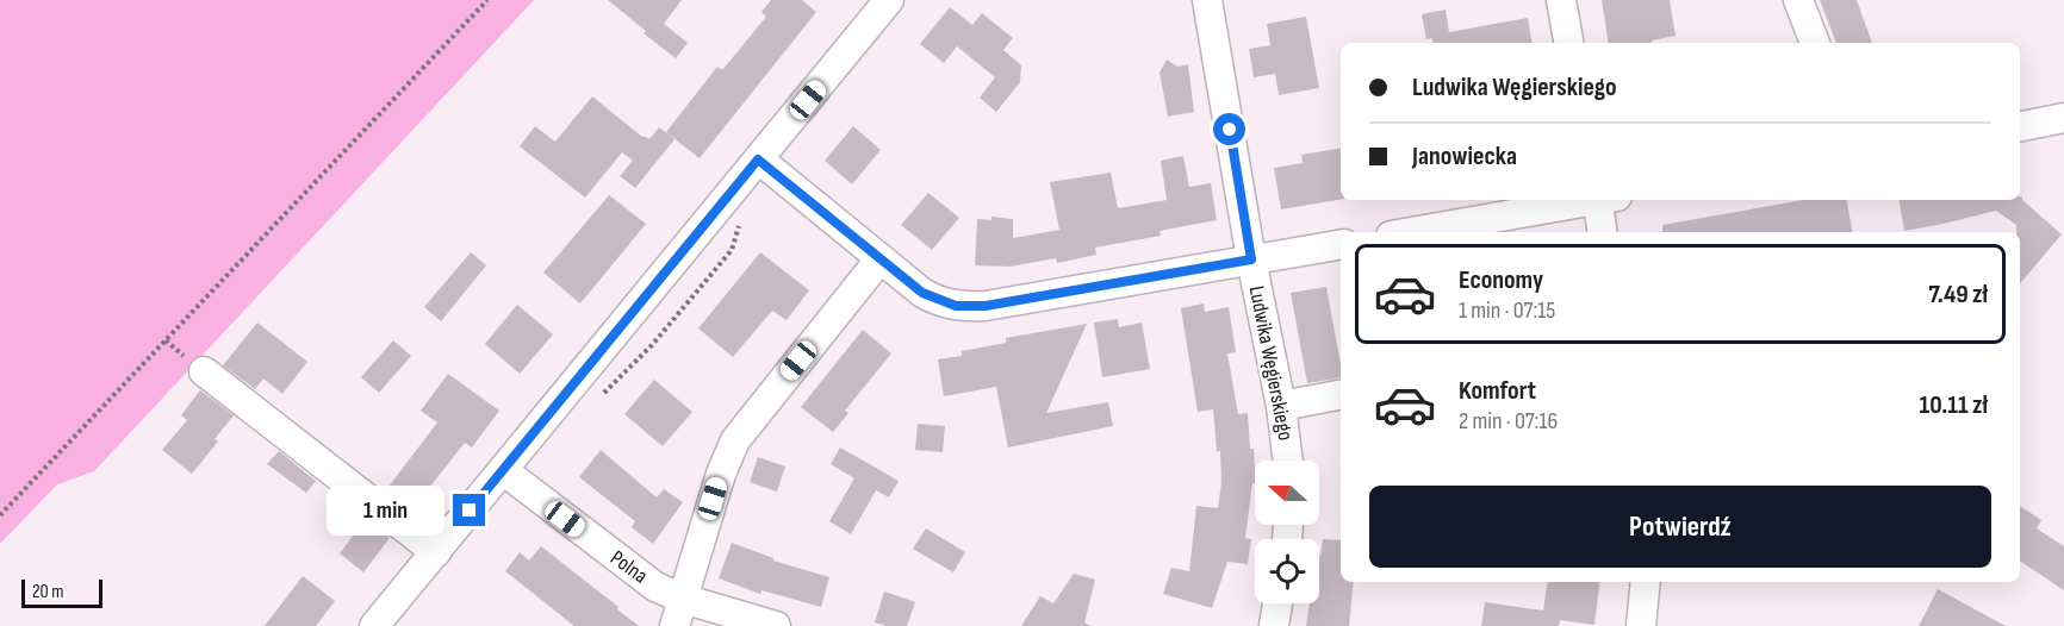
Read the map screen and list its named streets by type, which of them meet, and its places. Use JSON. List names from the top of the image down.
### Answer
{
  "streets": {
    "street": ["Ludwika Węgierskiego", "Polna"]
  },
  "scale_bar": "20 m",
  "north": "left",
  "page": {
    "banner": ["Ludwika Węgierskiego", "Janowiecka"],
    "list": [
      {
        "name": "Economy",
        "note": "1 min · 07:15",
        "value": "7.49 zł"
      },
      {
        "name": "Komfort",
        "note": "2 min · 07:16",
        "value": "10.11 zł"
      }
    ],
    "buttons": "Potwierdź",
    "bubble": "1 min",
    "scale": "20 m"
  }
}
